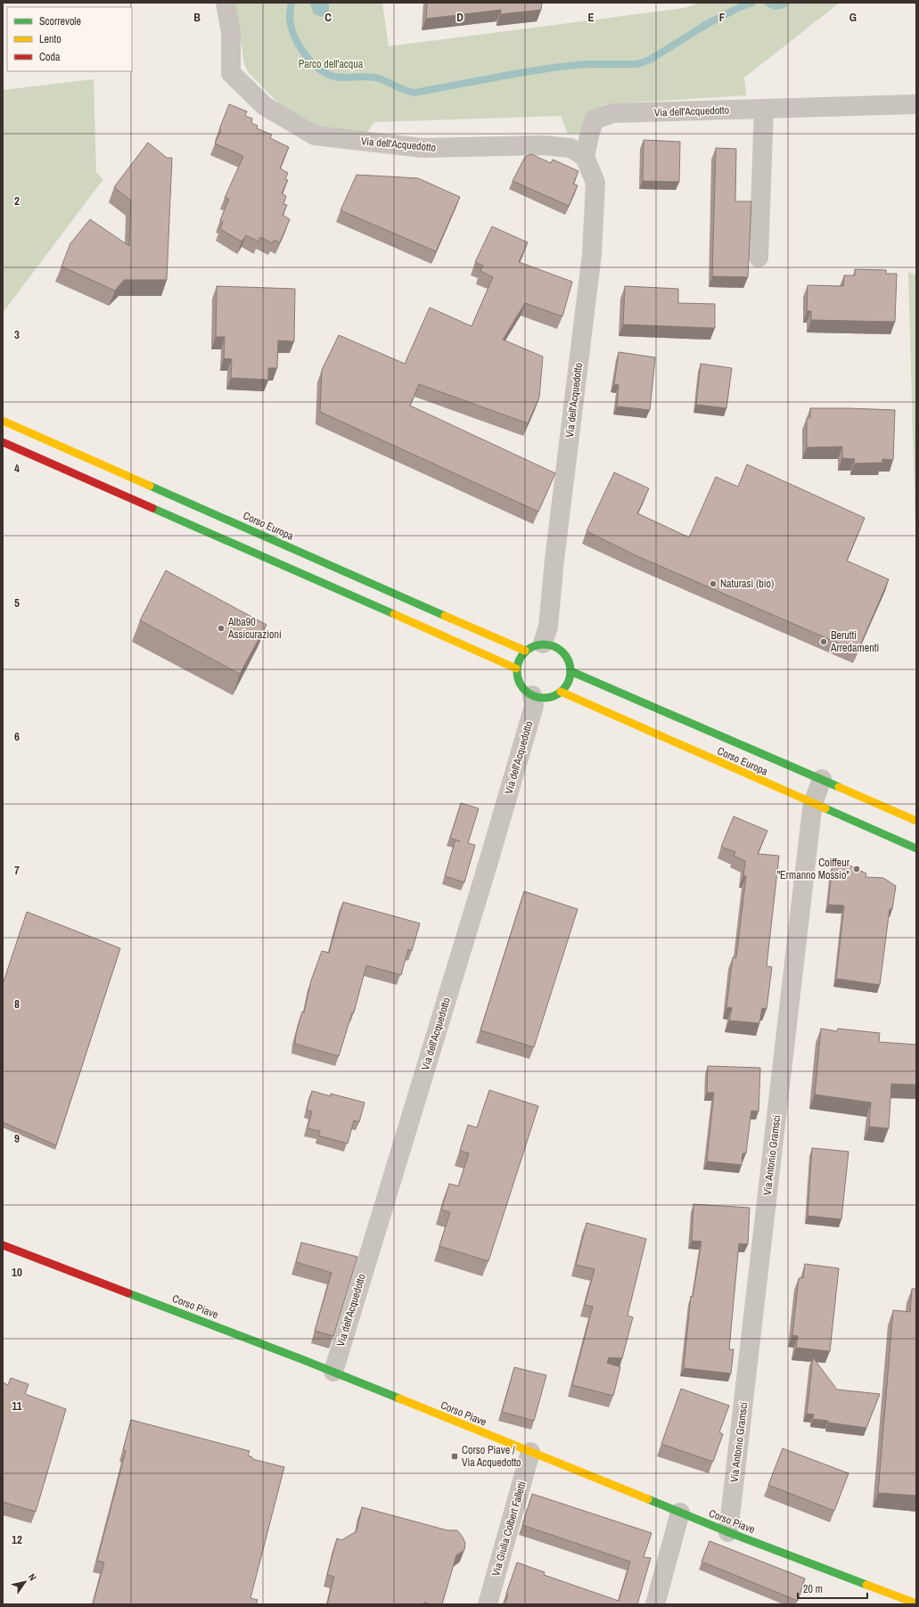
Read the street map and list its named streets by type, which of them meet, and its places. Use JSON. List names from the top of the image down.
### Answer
{
  "streets": {
    "main road": ["Corso Europa", "Corso Piave"],
    "street": ["Via dell'Acquedotto", "Via Antonio Gramsci", "Via Giulia Colbert Falletti"]
  },
  "crossings": [
    ["Via dell'Acquedotto", "Corso Europa"],
    ["Via dell'Acquedotto", "Corso Piave"],
    ["Corso Europa", "Via Antonio Gramsci"],
    ["Via Antonio Gramsci", "Corso Piave"],
    ["Corso Piave", "Via Giulia Colbert Falletti"]
  ],
  "parks": ["Parco dell'acqua"],
  "places": {
    "other": [
      "Naturasi (bio)",
      "Alba90 Assicurazioni",
      "Berutti Arredamenti",
      "Coiffeur \"Ermanno Mossio\""
    ],
    "transit": ["Corso Piave / Via Acquedotto"]
  },
  "legend": ["Scorrevole", "Lento", "Coda"],
  "scale_bar": "20 m",
  "north": "top right",
  "grid": {
    "columns": [
      "B",
      "C",
      "D",
      "E",
      "F",
      "G"
    ],
    "rows": [
      "2",
      "3",
      "4",
      "5",
      "6",
      "7",
      "8",
      "9",
      "10",
      "11",
      "12"
    ]
  }
}
